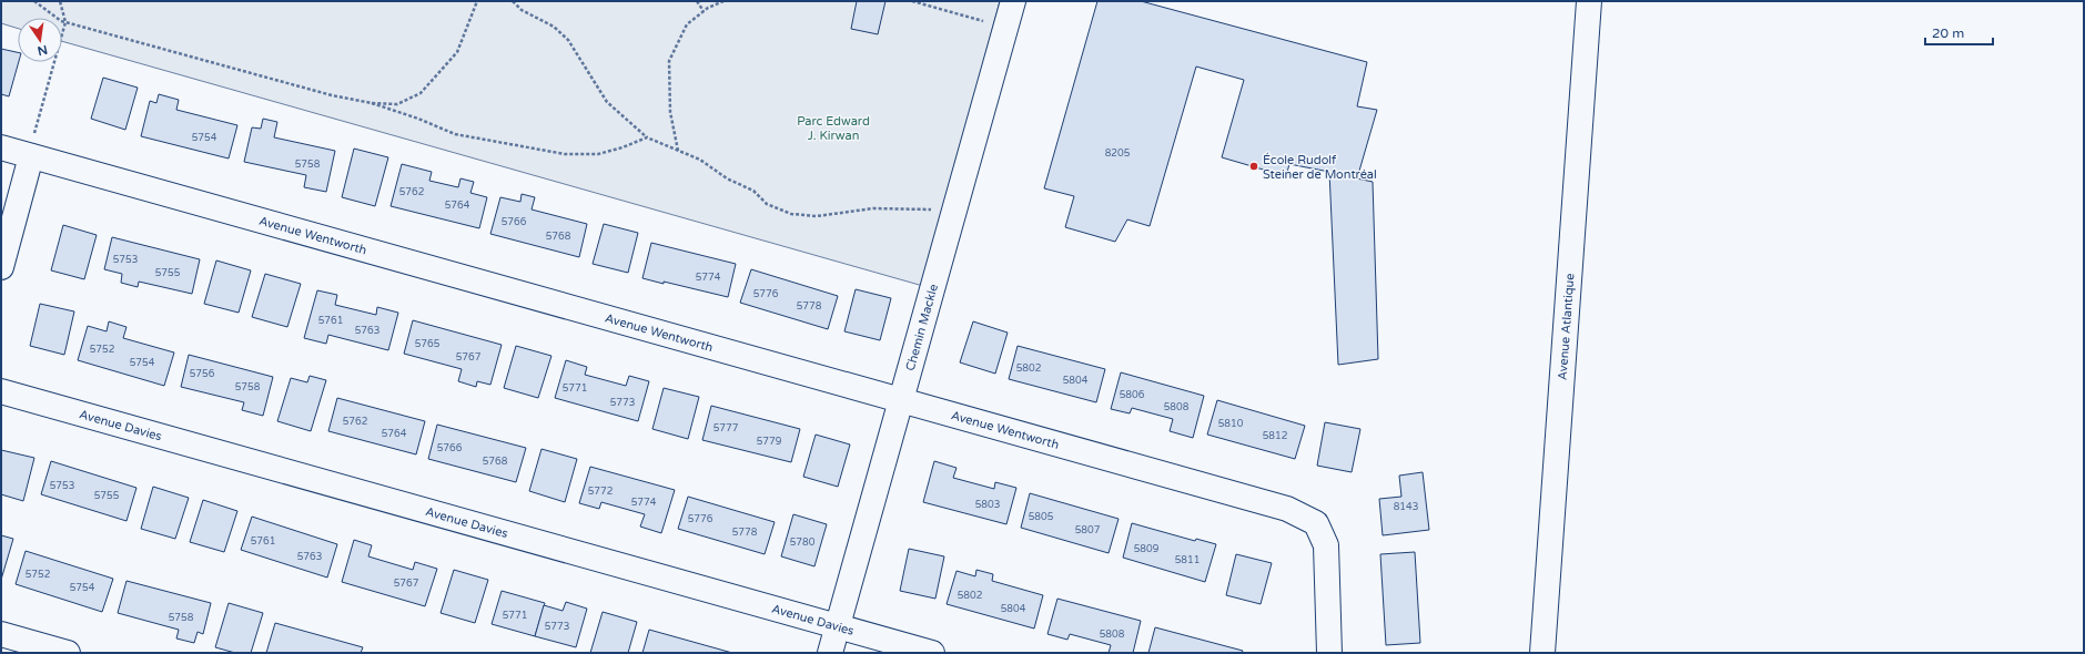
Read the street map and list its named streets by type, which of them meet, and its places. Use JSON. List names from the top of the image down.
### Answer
{
  "streets": {
    "street": [
      "Avenue Wentworth",
      "Chemin Mackle",
      "Avenue Atlantique",
      "Avenue Davies"
    ]
  },
  "crossings": [
    ["Avenue Wentworth", "Chemin Mackle"],
    ["Chemin Mackle", "Avenue Davies"]
  ],
  "parks": ["Parc Edward J. Kirwan"],
  "places": ["École Rudolf Steiner de Montréal"],
  "house_numbers": [
    "5754",
    "8205",
    "5758",
    "5762",
    "5764",
    "5766",
    "5768",
    "5753",
    "5755",
    "5774",
    "5776",
    "5778",
    "5761",
    "5763",
    "5765",
    "5752",
    "5767",
    "5754",
    "5802",
    "5756",
    "5804",
    "5758",
    "5771",
    "5806",
    "5773",
    "5808",
    "5762",
    "5810",
    "5777",
    "5764",
    "5812",
    "5779",
    "5766",
    "5768",
    "5753",
    "5772",
    "5755",
    "5774",
    "5803",
    "8143",
    "5805",
    "5776",
    "5807",
    "5778",
    "5761",
    "5780",
    "5809",
    "5763",
    "5811",
    "5752",
    "5767",
    "5754",
    "5802",
    "5804",
    "5771",
    "5758",
    "5773",
    "5808"
  ],
  "scale_bar": "20 m",
  "north": "bottom"
}
